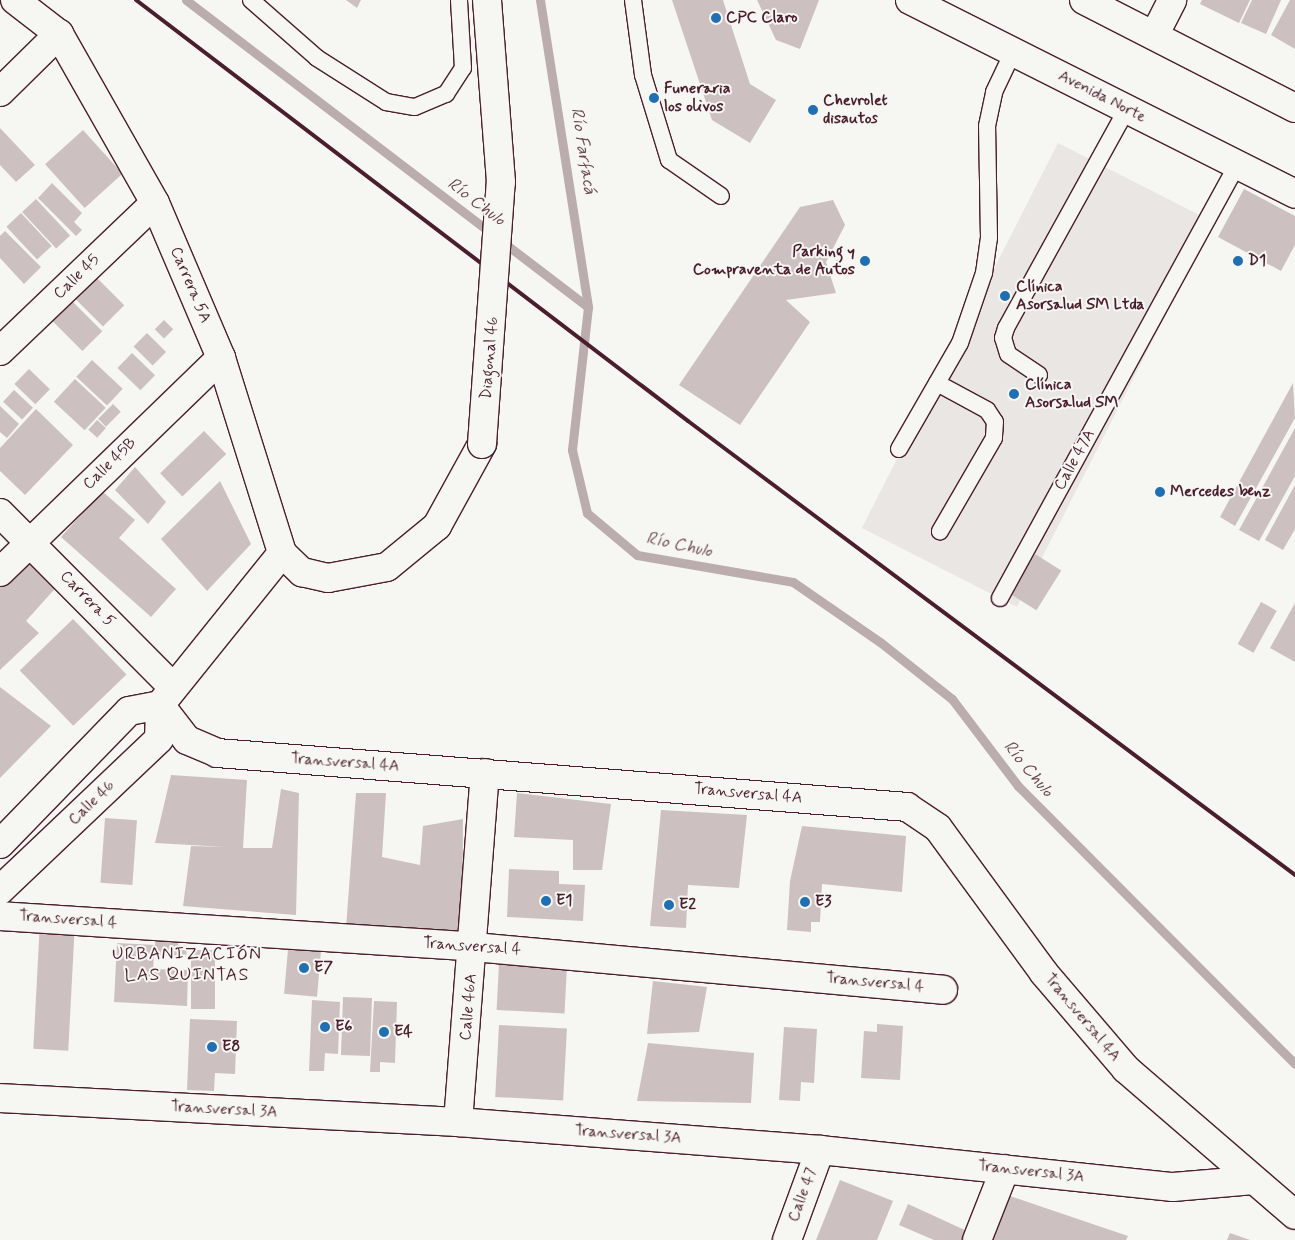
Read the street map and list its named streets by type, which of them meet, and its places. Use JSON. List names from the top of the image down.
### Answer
{
  "streets": {
    "street": [
      "Avenida Norte",
      "Calle 45",
      "Carrera 5A",
      "Diagonal 46",
      "Calle 45B",
      "Carrera 5",
      "Transversal 4A",
      "Calle 46",
      "Transversal 4",
      "Calle 46A",
      "Transversal 3A",
      "Calle 47"
    ],
    "lane": ["Calle 47A"]
  },
  "crossings": [
    ["Avenida Norte", "Calle 47A"],
    ["Calle 45", "Carrera 5A"],
    ["Carrera 5A", "Diagonal 46"],
    ["Carrera 5A", "Calle 45B"],
    ["Calle 45B", "Carrera 5"],
    ["Carrera 5", "Transversal 4A"],
    ["Carrera 5", "Calle 46"],
    ["Transversal 4A", "Calle 46"],
    ["Transversal 4A", "Calle 46A"],
    ["Transversal 4A", "Transversal 3A"],
    ["Transversal 4", "Calle 46A"],
    ["Calle 46A", "Transversal 3A"],
    ["Transversal 3A", "Calle 47"]
  ],
  "districts": ["URBANIZACIÓN LAS QUINTAS"],
  "water": ["Río Farfacá", "Río Chulo"],
  "places": [
    "CPC Claro",
    "Funeraria los olivos",
    "Chevrolet disautos",
    "Parking y Compraventa de Autos",
    "D1",
    "Clínica Asorsalud SM Ltda",
    "Clínica Asorsalud SM",
    "Mercedes benz",
    "E1",
    "E3",
    "E2",
    "E7",
    "E6",
    "E4",
    "E8"
  ]
}
